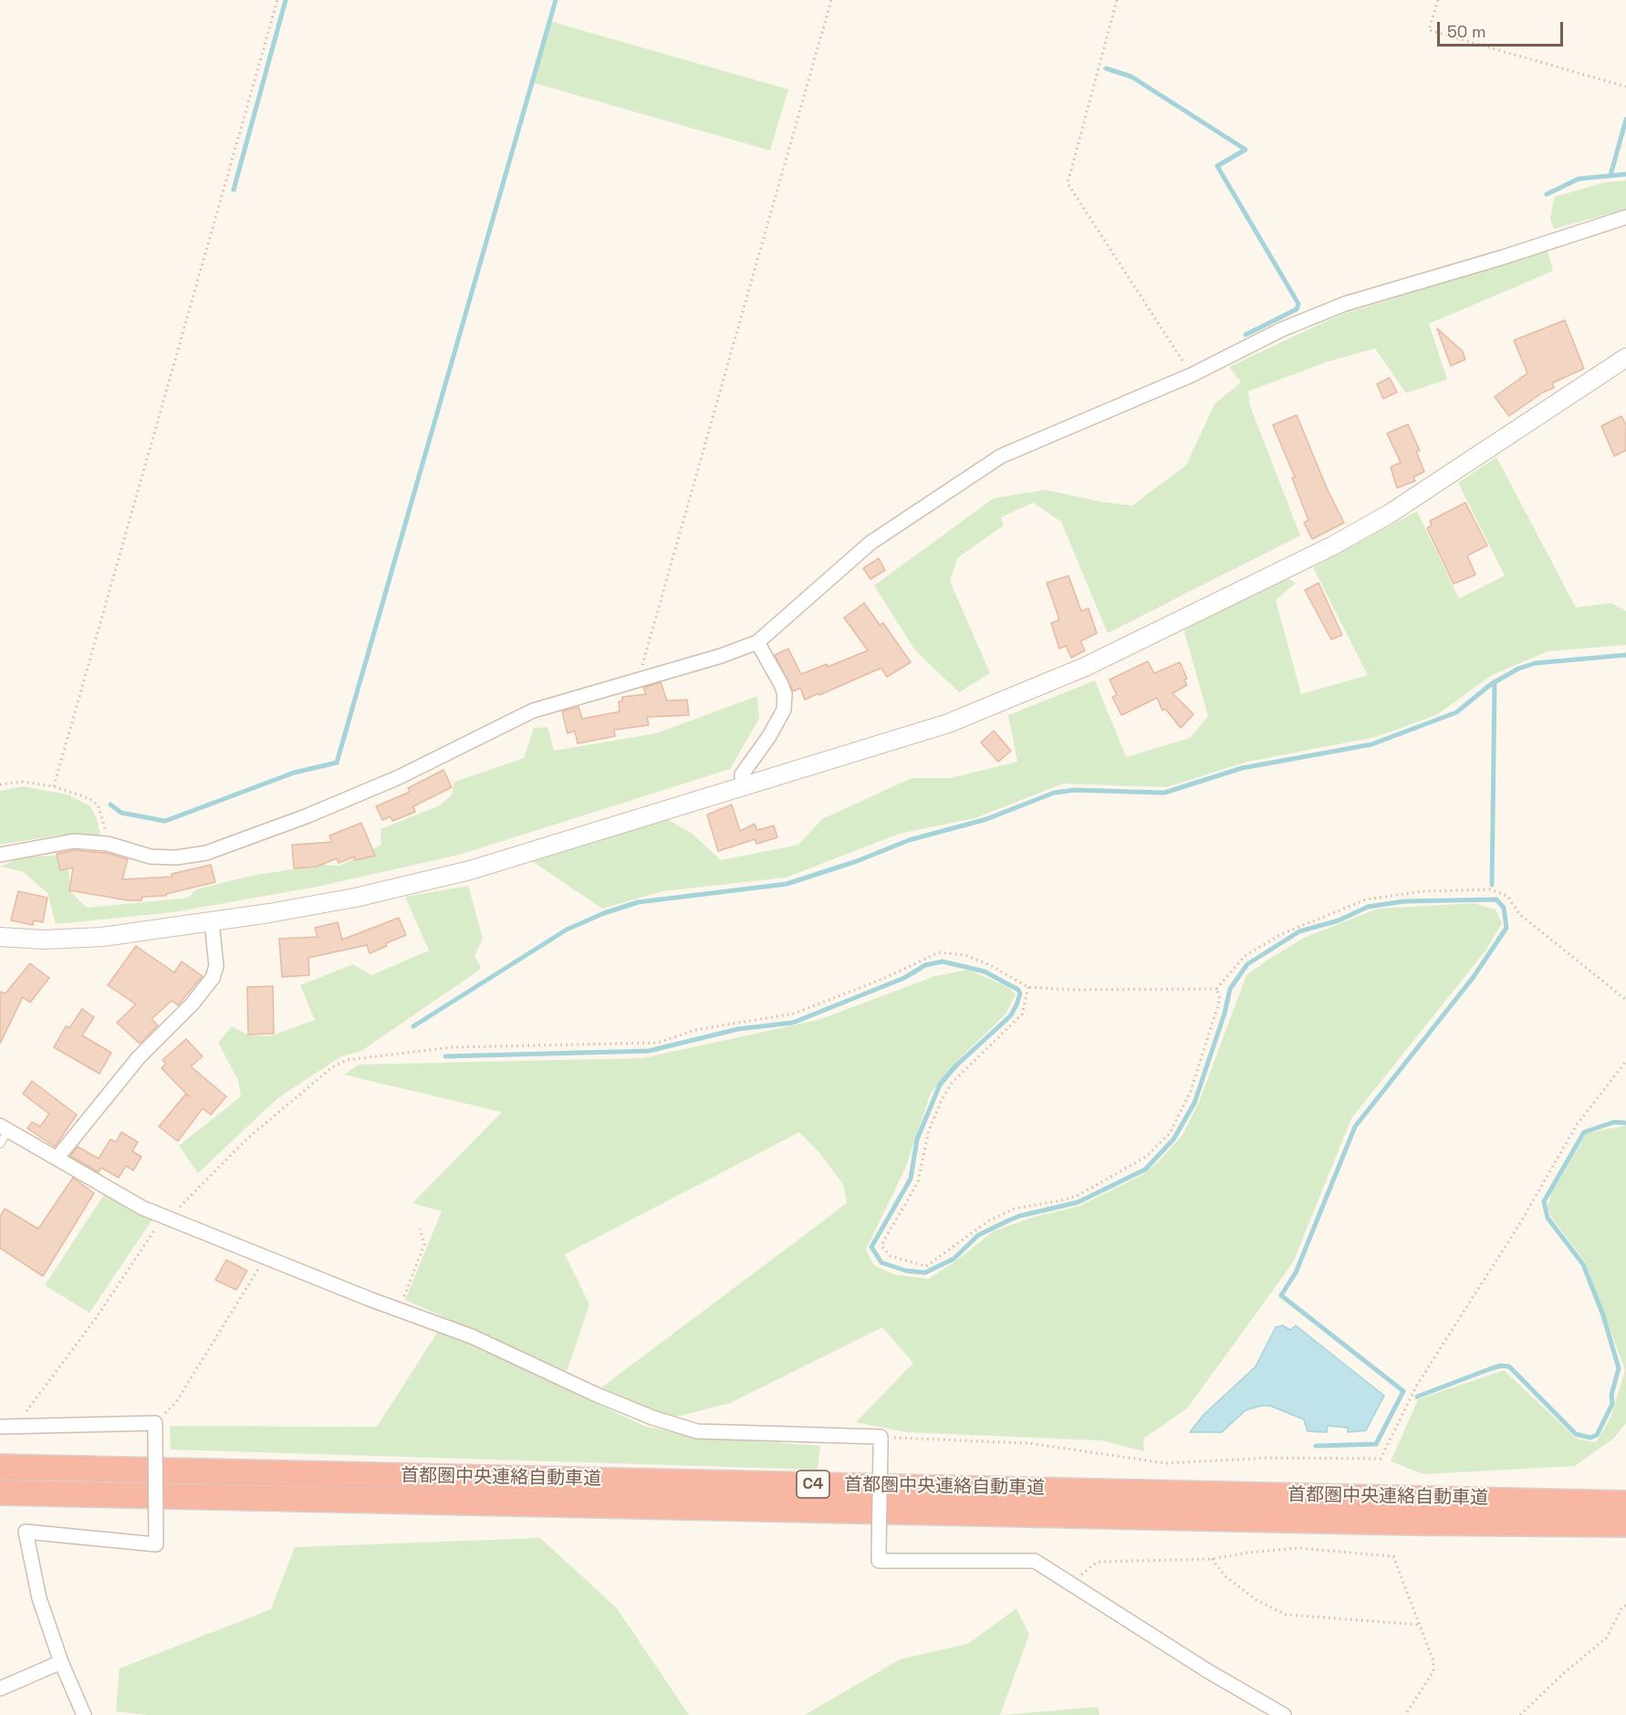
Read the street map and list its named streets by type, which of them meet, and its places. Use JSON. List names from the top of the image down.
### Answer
{
  "streets": {
    "highway": ["首都圏中央連絡自動車道", "C4"]
  },
  "scale_bar": "50 m"
}
